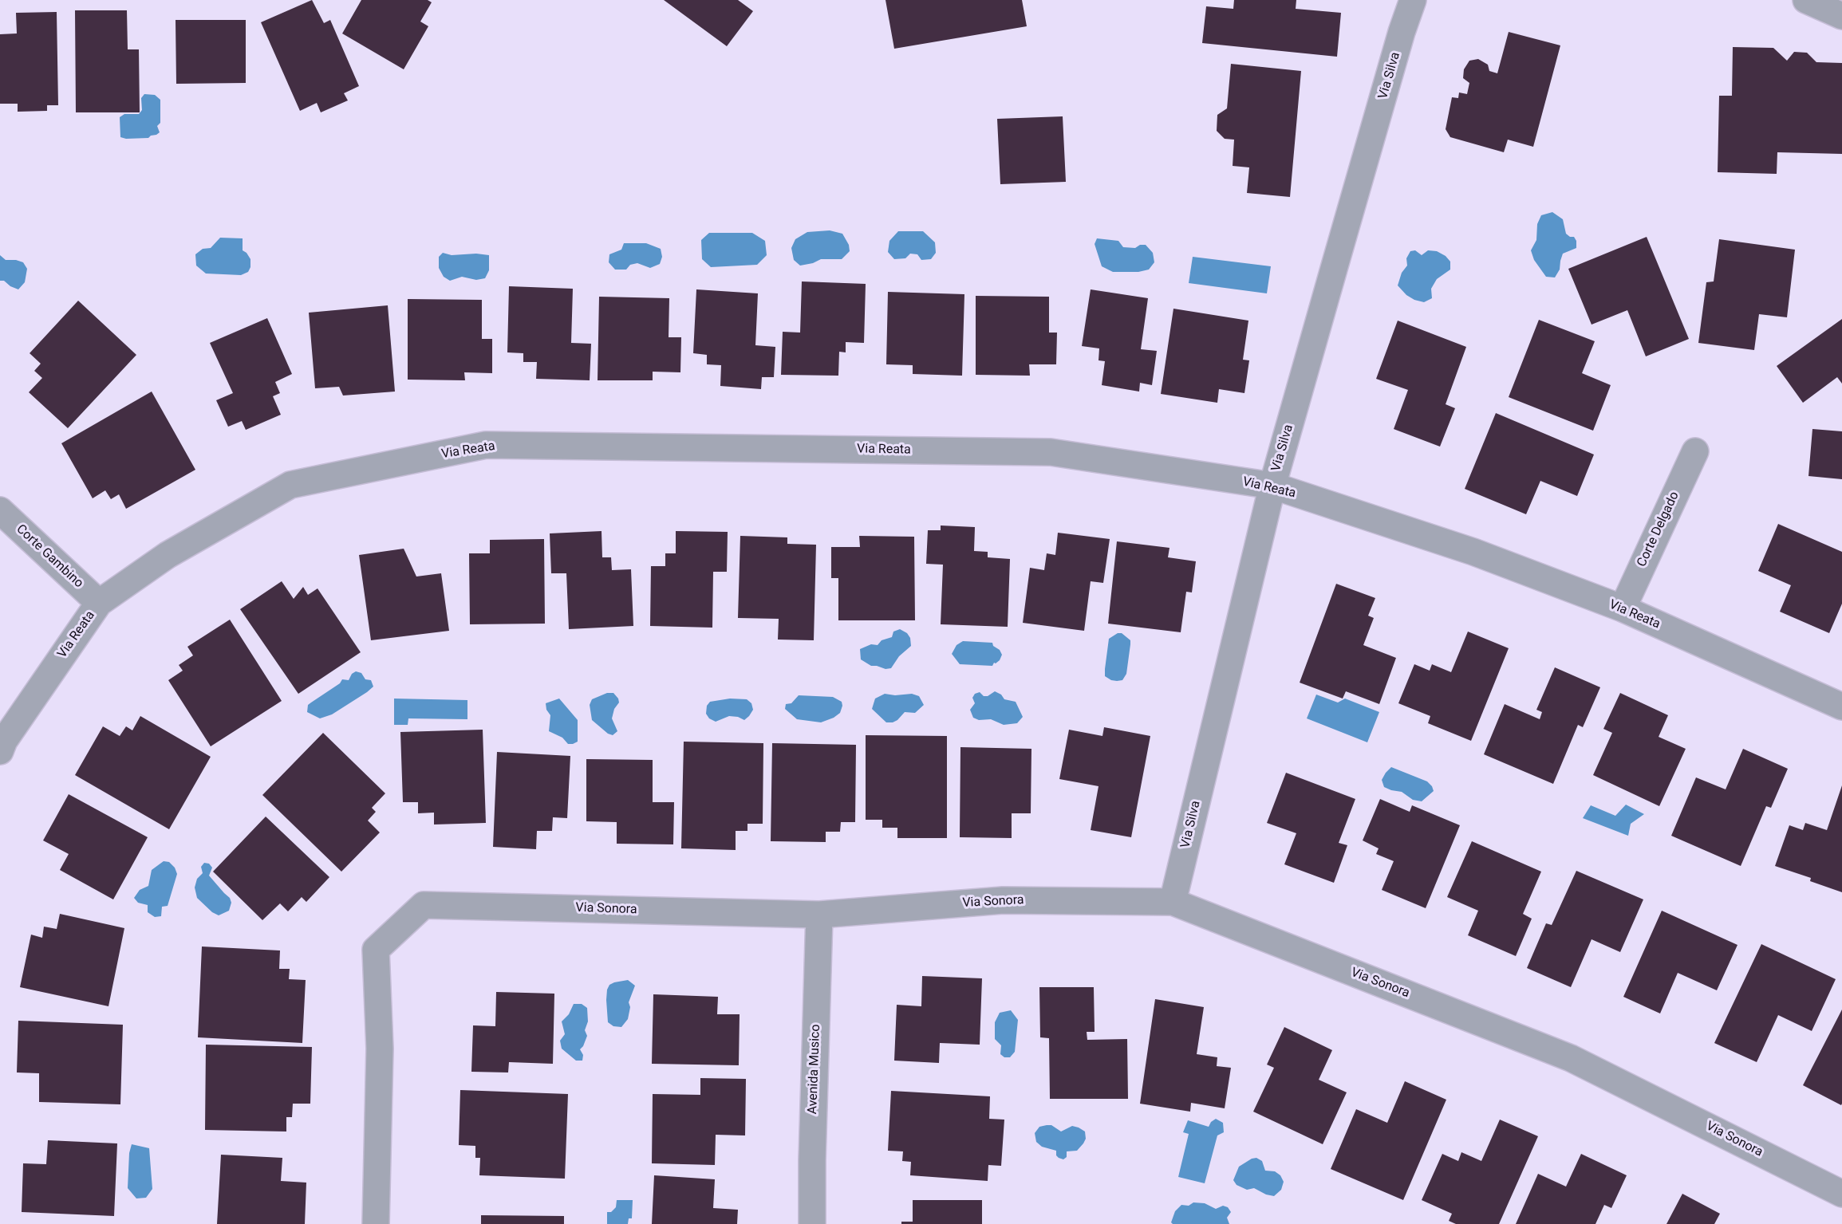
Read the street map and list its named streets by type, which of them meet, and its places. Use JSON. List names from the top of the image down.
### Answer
{
  "streets": {
    "street": [
      "Via Silva",
      "Via Reata",
      "Corte Delgado",
      "Corte Gambino",
      "Via Sonora",
      "Avenida Musico"
    ]
  },
  "crossings": [
    ["Via Silva", "Via Reata"],
    ["Via Silva", "Via Sonora"],
    ["Via Reata", "Corte Delgado"],
    ["Via Reata", "Corte Gambino"],
    ["Via Sonora", "Avenida Musico"]
  ]
}
